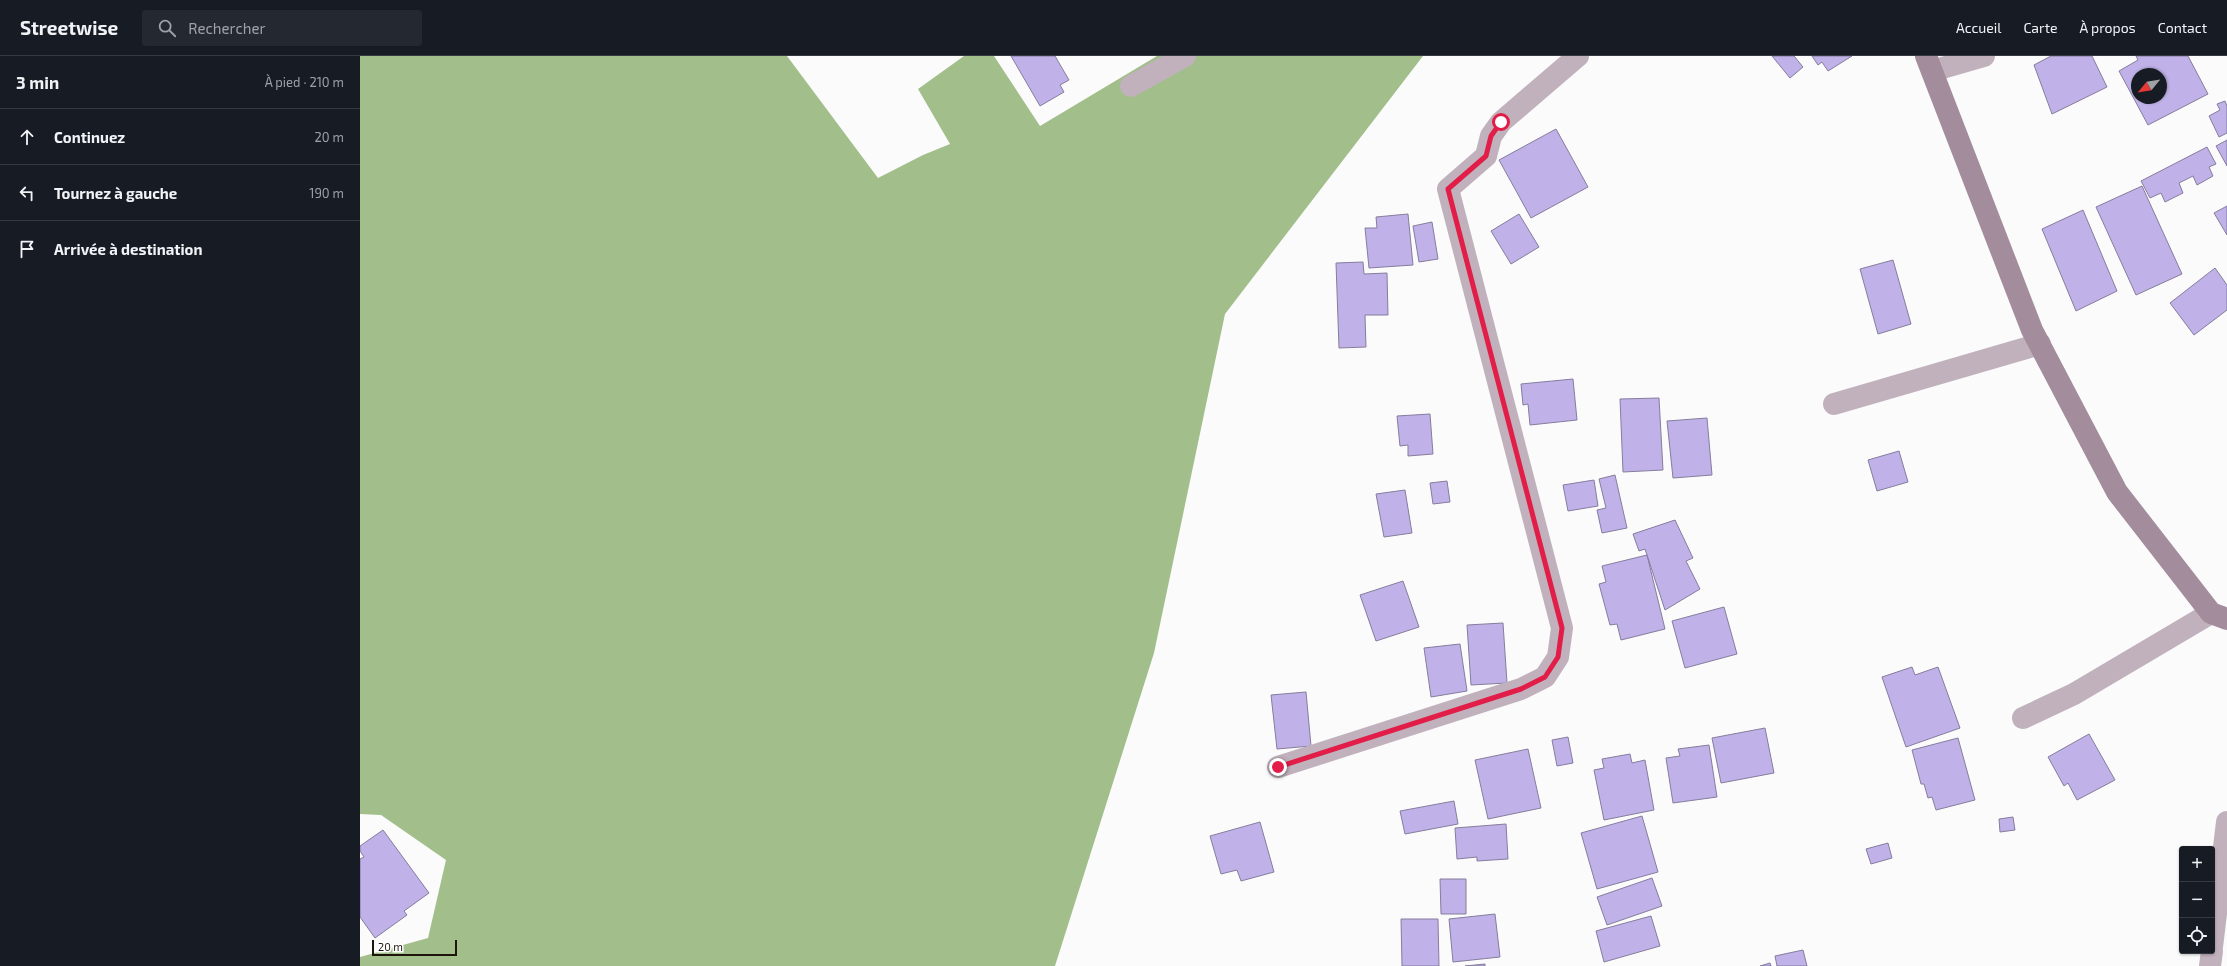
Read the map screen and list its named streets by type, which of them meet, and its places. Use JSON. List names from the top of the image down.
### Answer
{
  "scale_bar": "20 m",
  "north": "bottom left",
  "page": {
    "header": "Streetwise",
    "search": "Rechercher",
    "nav": [
      "Accueil",
      "Carte",
      "À propos",
      "Contact"
    ],
    "heading": ["3 min", "À pied · 210 m"],
    "list": [
      ["Continuez", "20 m"],
      ["Tournez à gauche", "190 m"],
      "Arrivée à destination"
    ],
    "map_buttons": ["+", "−"],
    "scale": "20 m"
  }
}
